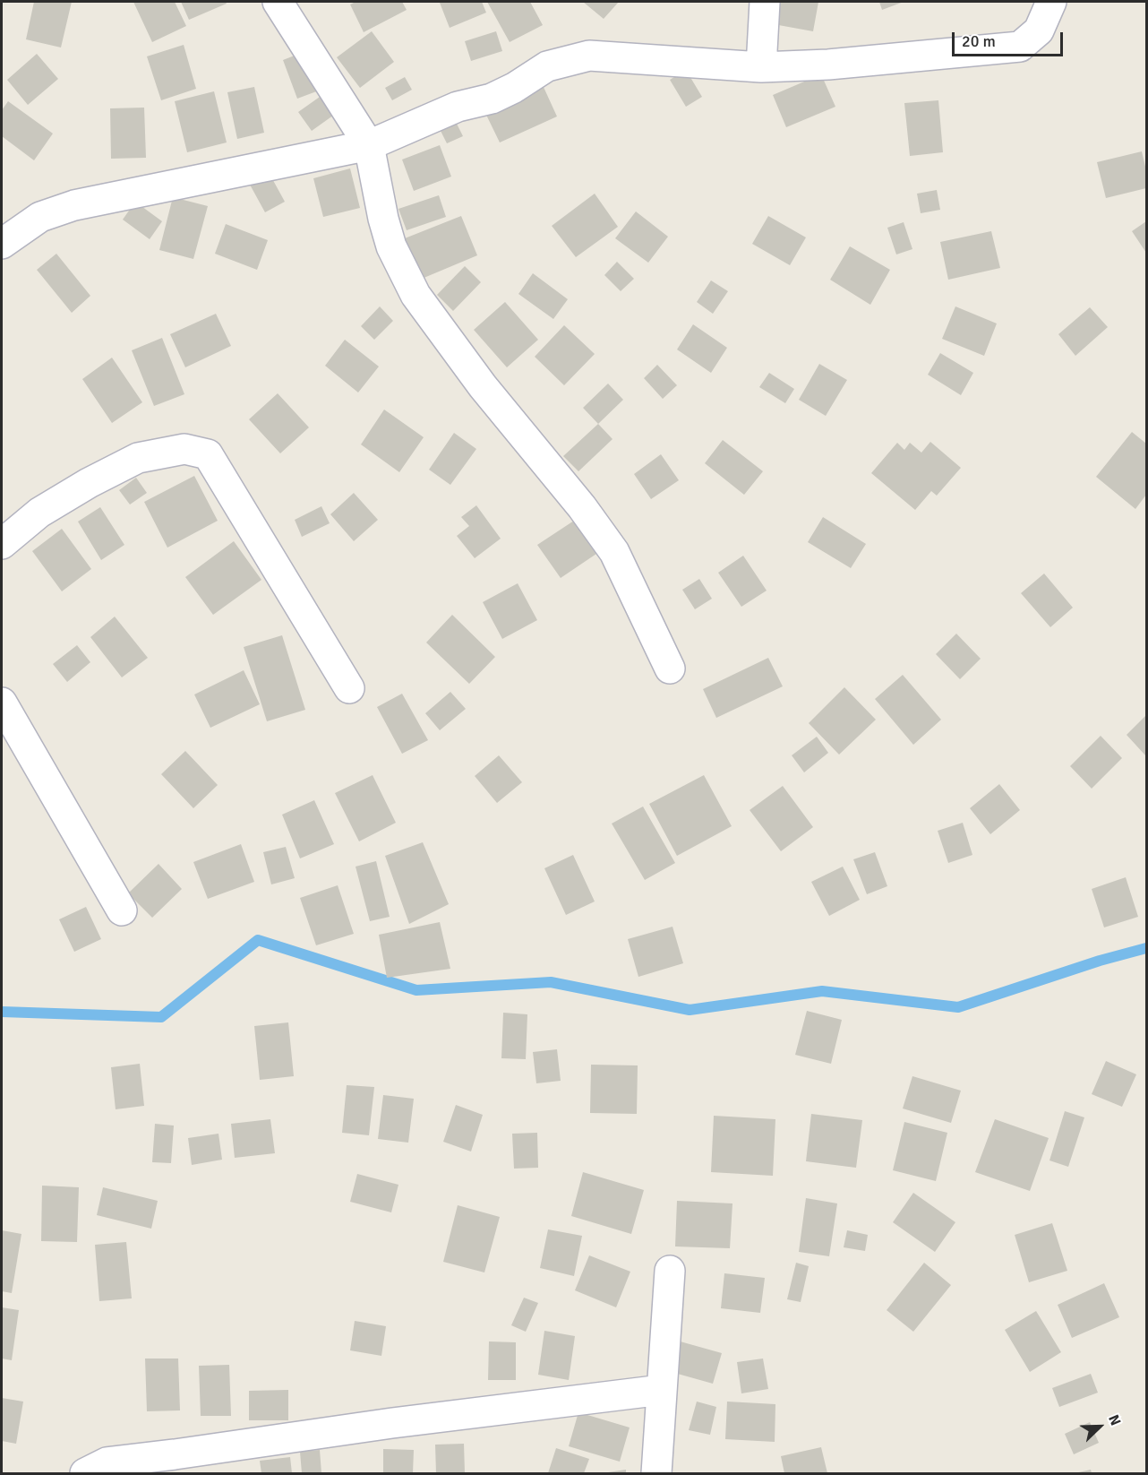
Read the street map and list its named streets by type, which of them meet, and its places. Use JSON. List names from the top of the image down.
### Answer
{
  "scale_bar": "20 m",
  "north": "top right"
}
